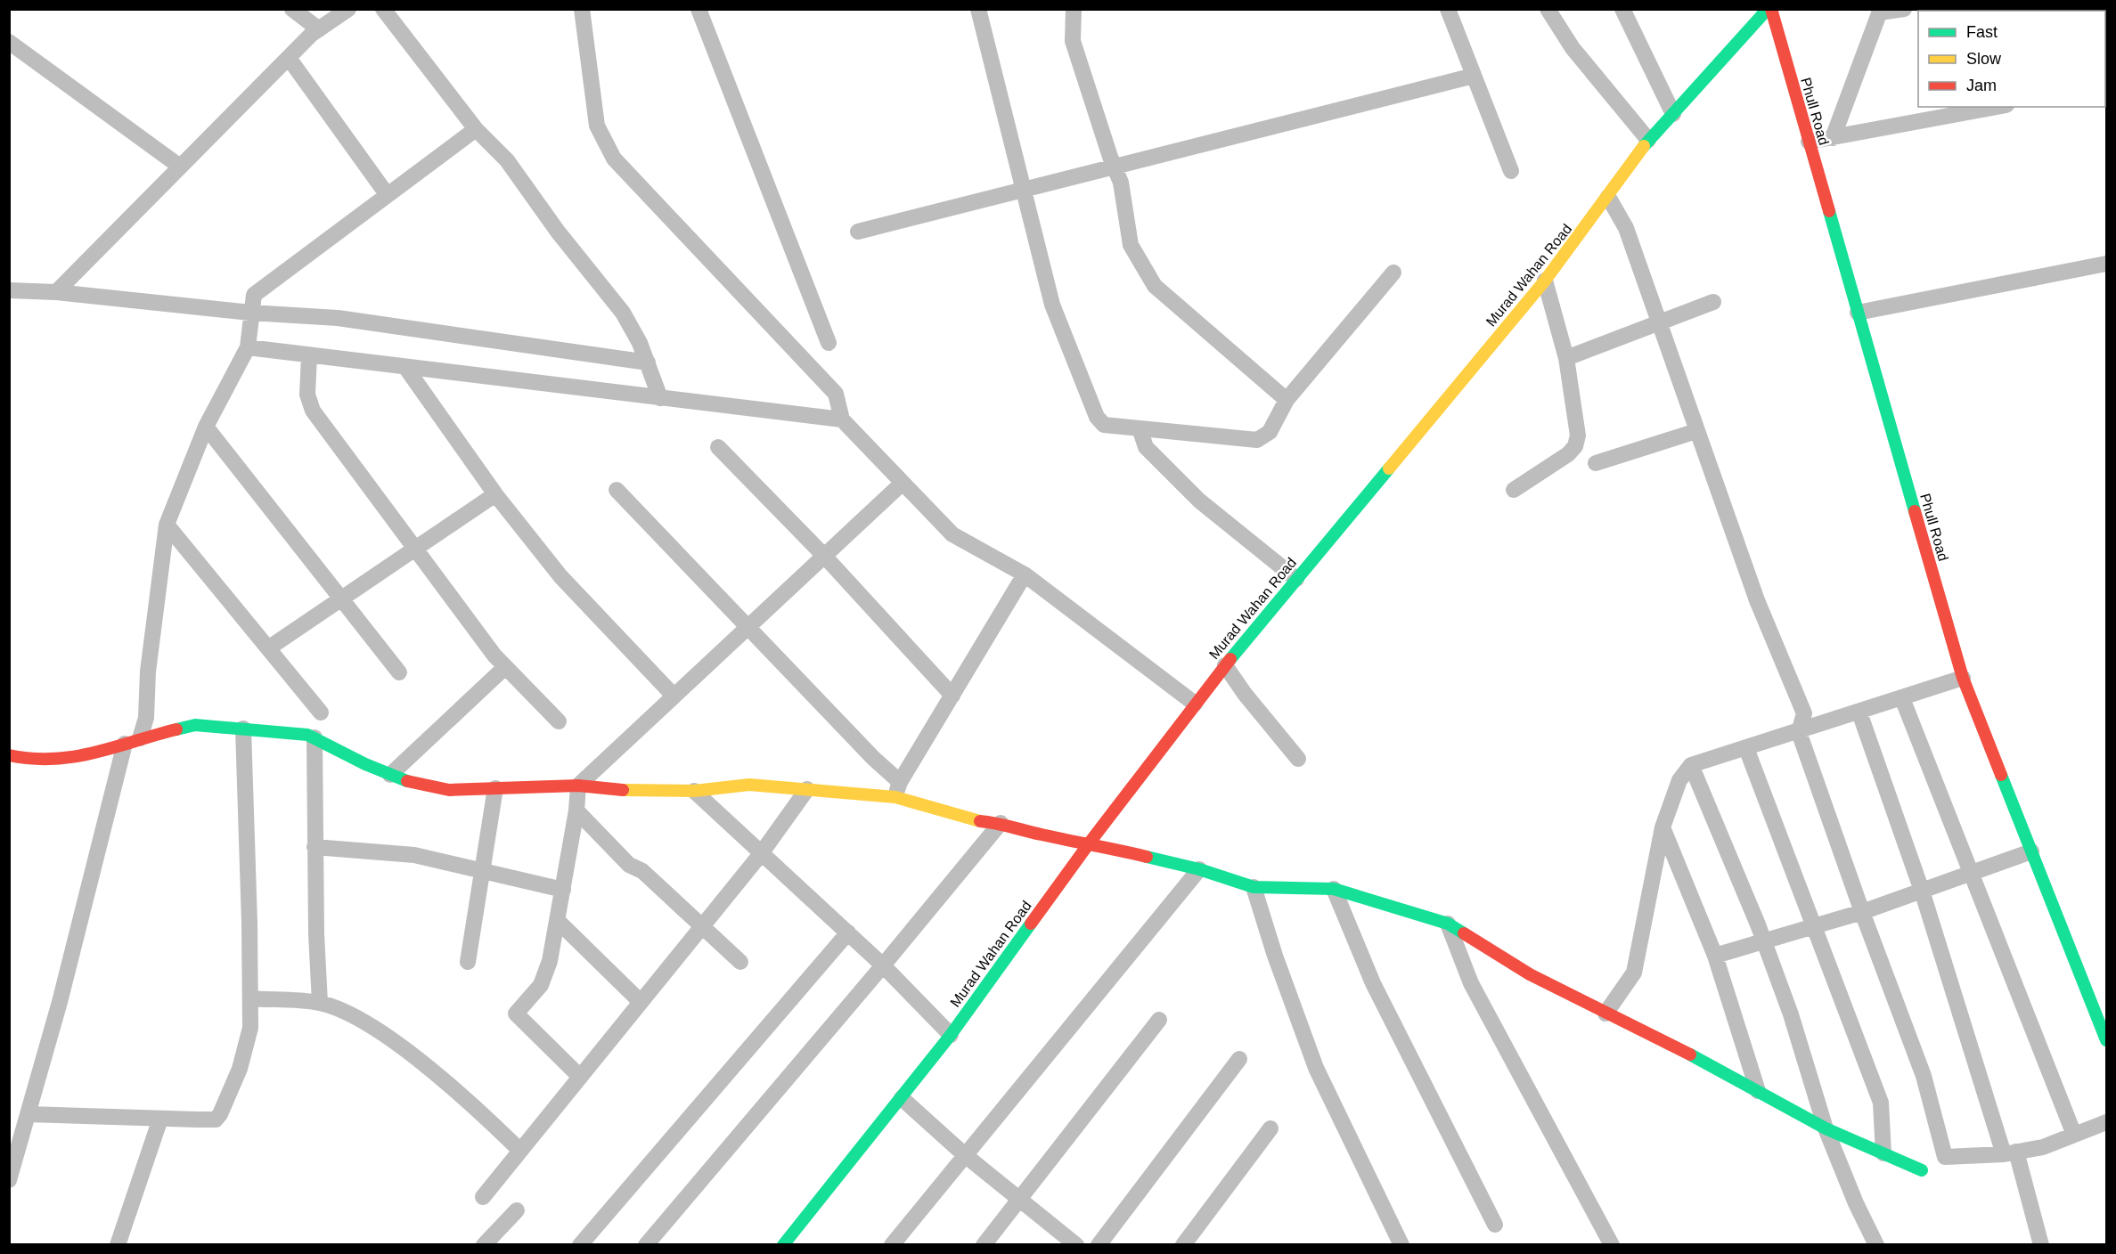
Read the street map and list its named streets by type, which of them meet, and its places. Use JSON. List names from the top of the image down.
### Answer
{
  "streets": {
    "street": ["Phull Road", "Murad Wahan Road"]
  },
  "crossings": [
    ["Phull Road", "Murad Wahan Road"]
  ],
  "legend": ["Fast", "Slow", "Jam"]
}
